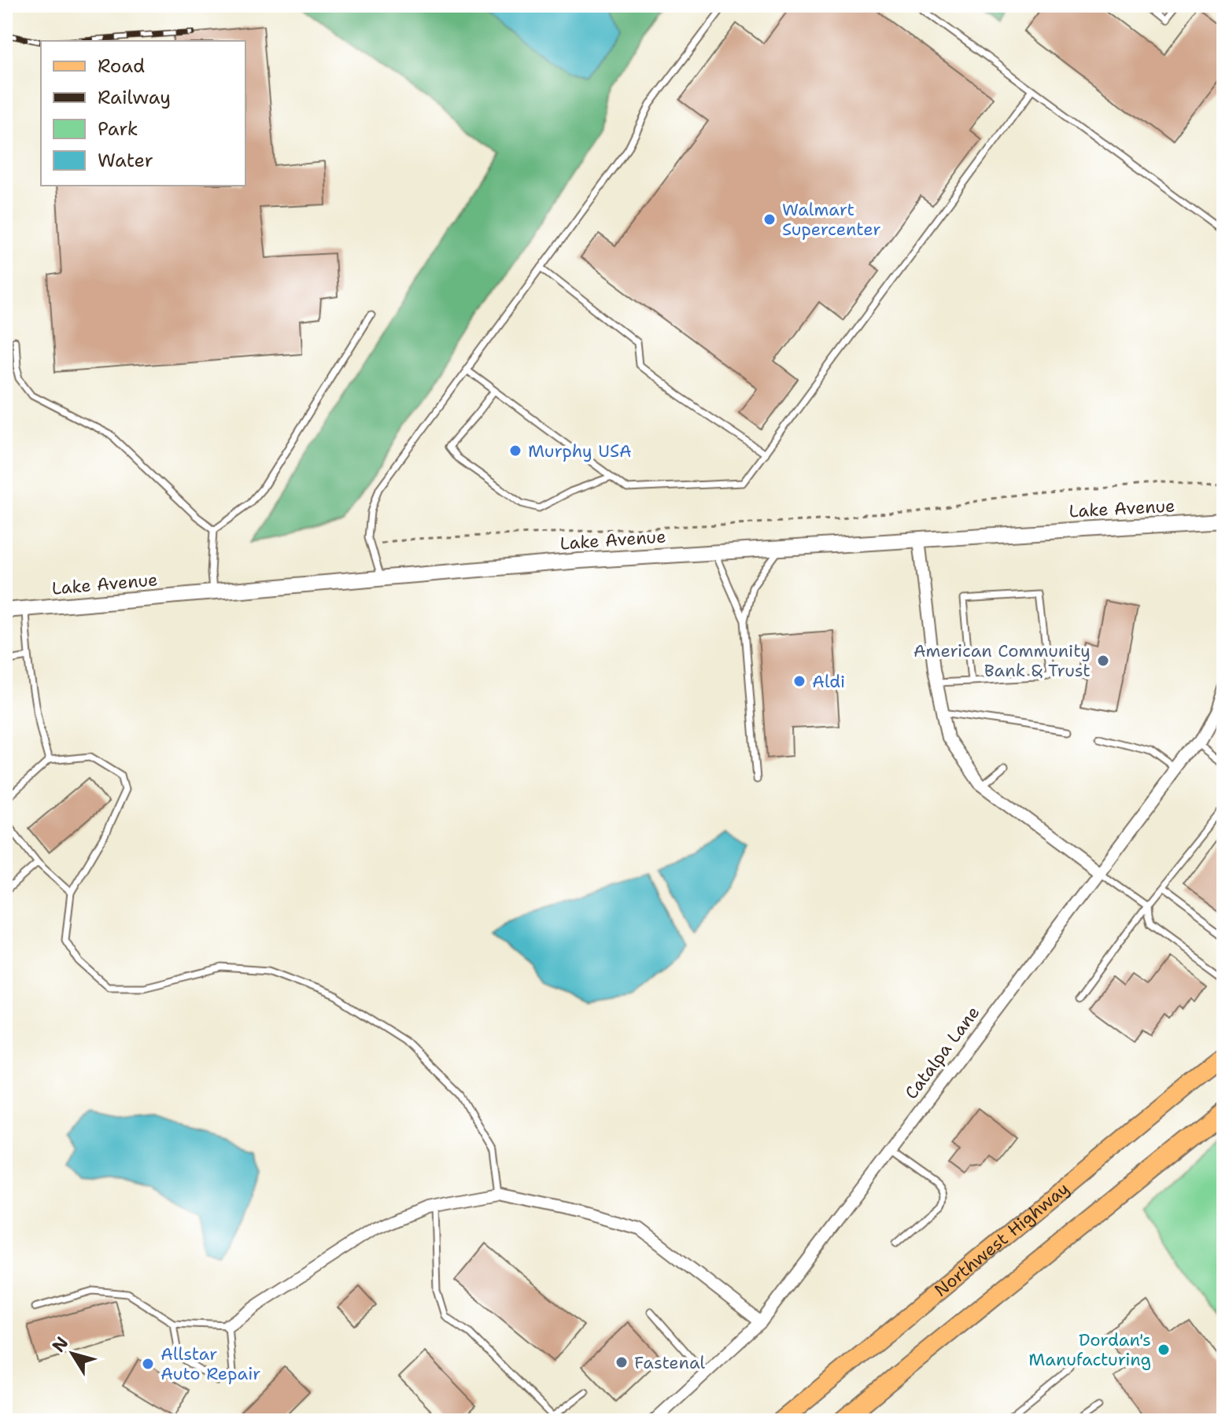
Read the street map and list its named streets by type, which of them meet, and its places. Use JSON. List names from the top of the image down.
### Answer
{
  "streets": {
    "main road": ["Northwest Highway"],
    "street": ["Lake Avenue", "Catalpa Lane"]
  },
  "places": [
    "Walmart Supercenter",
    "Murphy USA",
    "American Community Bank & Trust",
    "Aldi",
    "Dordan's Manufacturing",
    "Fastenal",
    "Allstar Auto Repair"
  ],
  "legend": [
    "Road",
    "Railway",
    "Park",
    "Water"
  ],
  "north": "top left"
}
